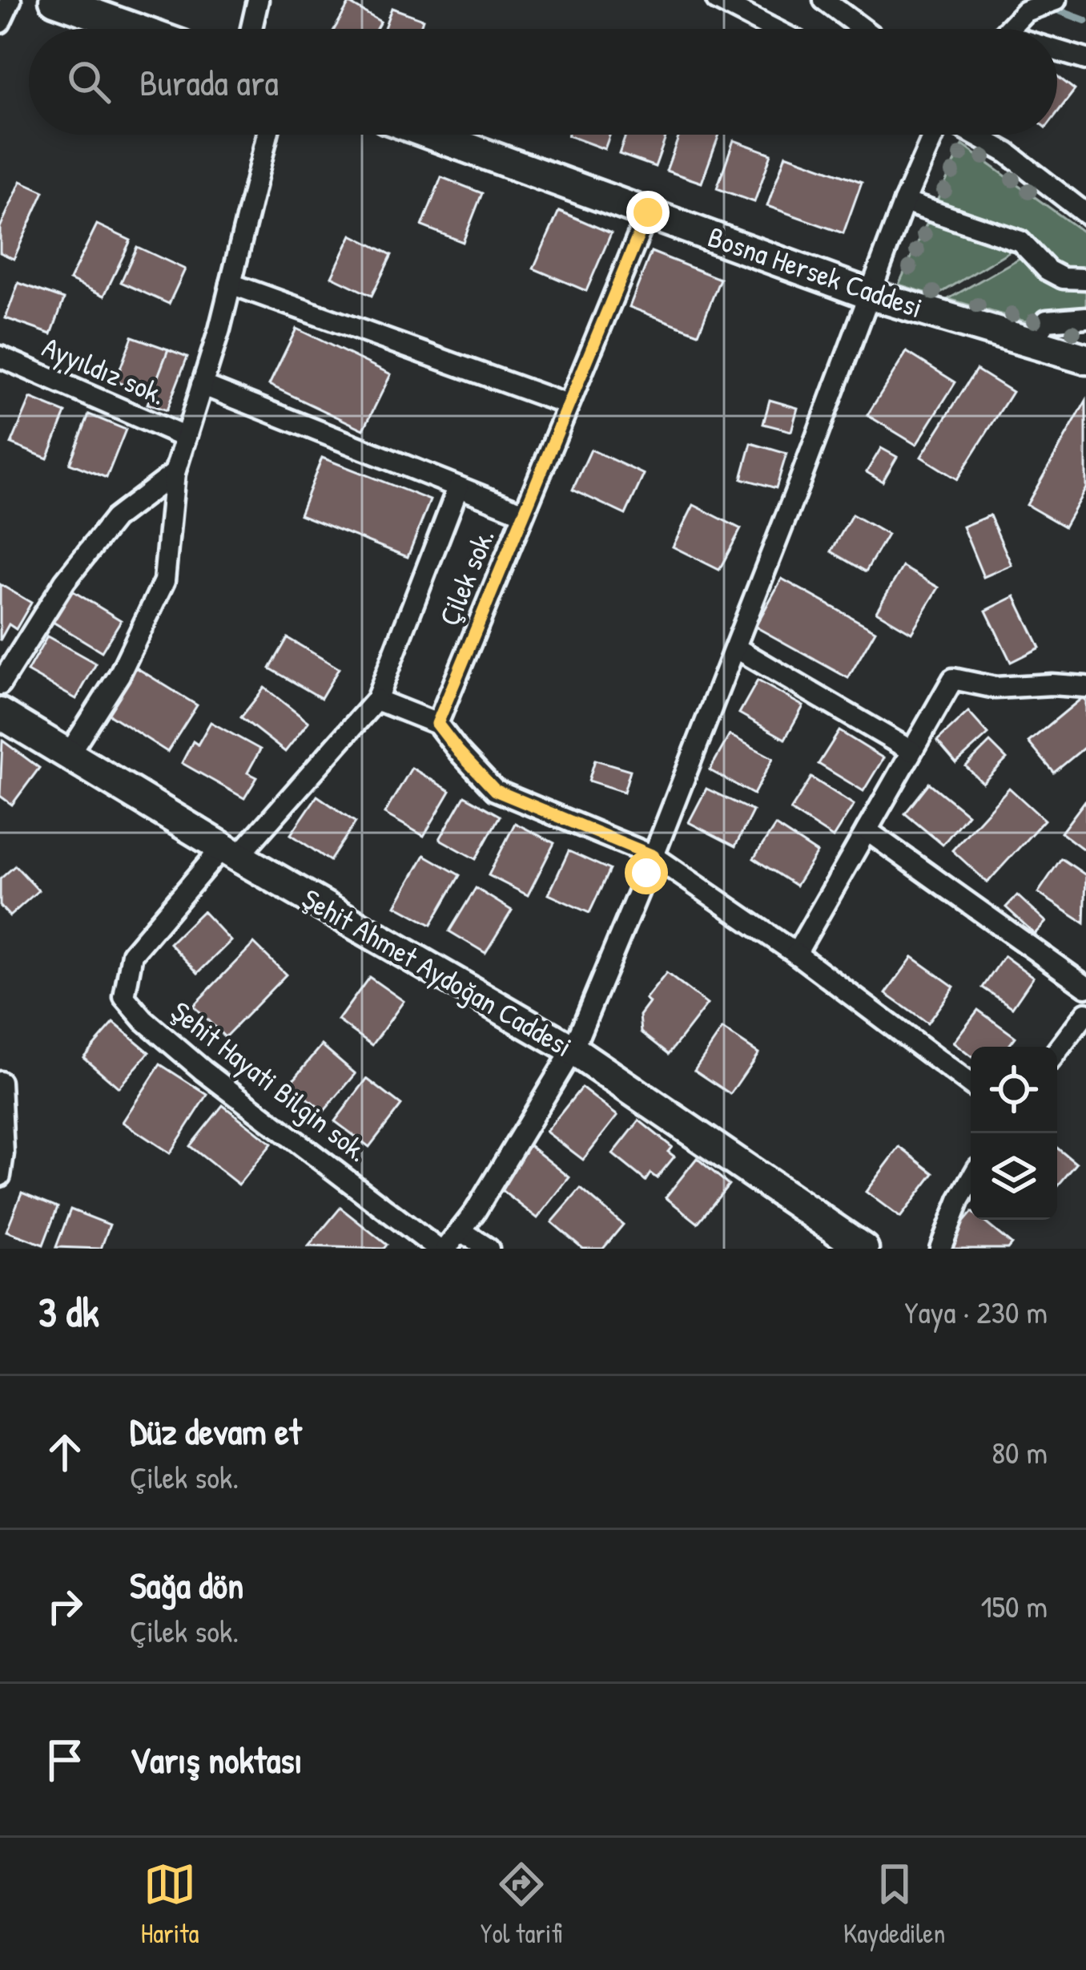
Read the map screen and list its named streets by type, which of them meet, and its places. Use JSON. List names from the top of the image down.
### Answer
{
  "streets": {
    "street": [
      "Bosna Hersek Caddesi",
      "Ayyıldız sok.",
      "Çilek sok.",
      "Şehit Ahmet Aydoğan Caddesi",
      "Şehit Hayati Bilgin sok."
    ]
  },
  "crossings": [
    ["Bosna Hersek Caddesi", "Çilek sok."],
    ["Şehit Ahmet Aydoğan Caddesi", "Şehit Hayati Bilgin sok."]
  ],
  "page": {
    "search": "Burada ara",
    "heading": ["3 dk", "Yaya · 230 m"],
    "list": [
      ["Düz devam et", "Çilek sok.", "80 m"],
      ["Sağa dön", "Çilek sok.", "150 m"],
      "Varış noktası"
    ],
    "nav": ["Harita", "Yol tarifi", "Kaydedilen"]
  }
}
